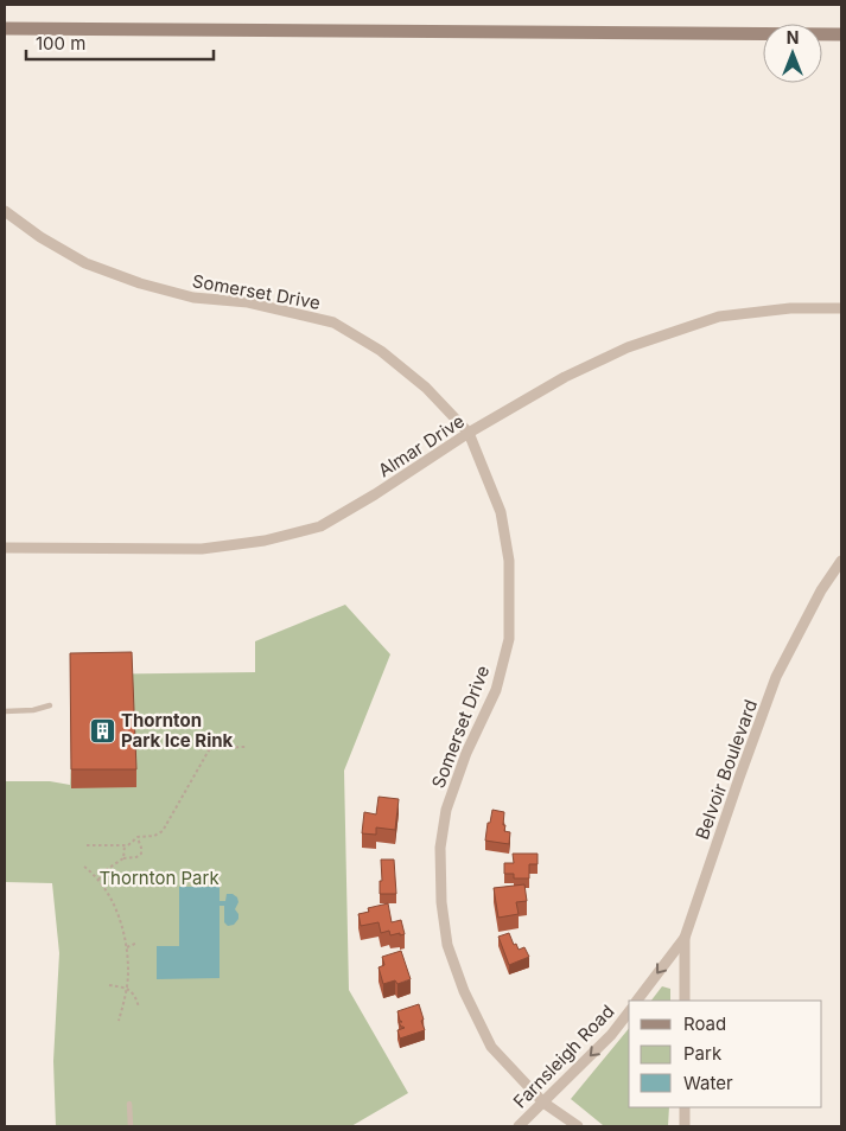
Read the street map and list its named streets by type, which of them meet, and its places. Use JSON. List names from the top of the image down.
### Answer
{
  "streets": {
    "street": [
      "Somerset Drive",
      "Almar Drive",
      "Belvoir Boulevard",
      "Farnsleigh Road"
    ]
  },
  "crossings": [
    ["Somerset Drive", "Almar Drive"],
    ["Somerset Drive", "Farnsleigh Road"],
    ["Belvoir Boulevard", "Farnsleigh Road"]
  ],
  "one_way": ["Farnsleigh Road"],
  "parks": ["Thornton Park"],
  "places": {
    "building": ["Thornton Park Ice Rink"]
  },
  "legend": ["Road", "Park", "Water"],
  "scale_bar": "100 m",
  "north": "top"
}
